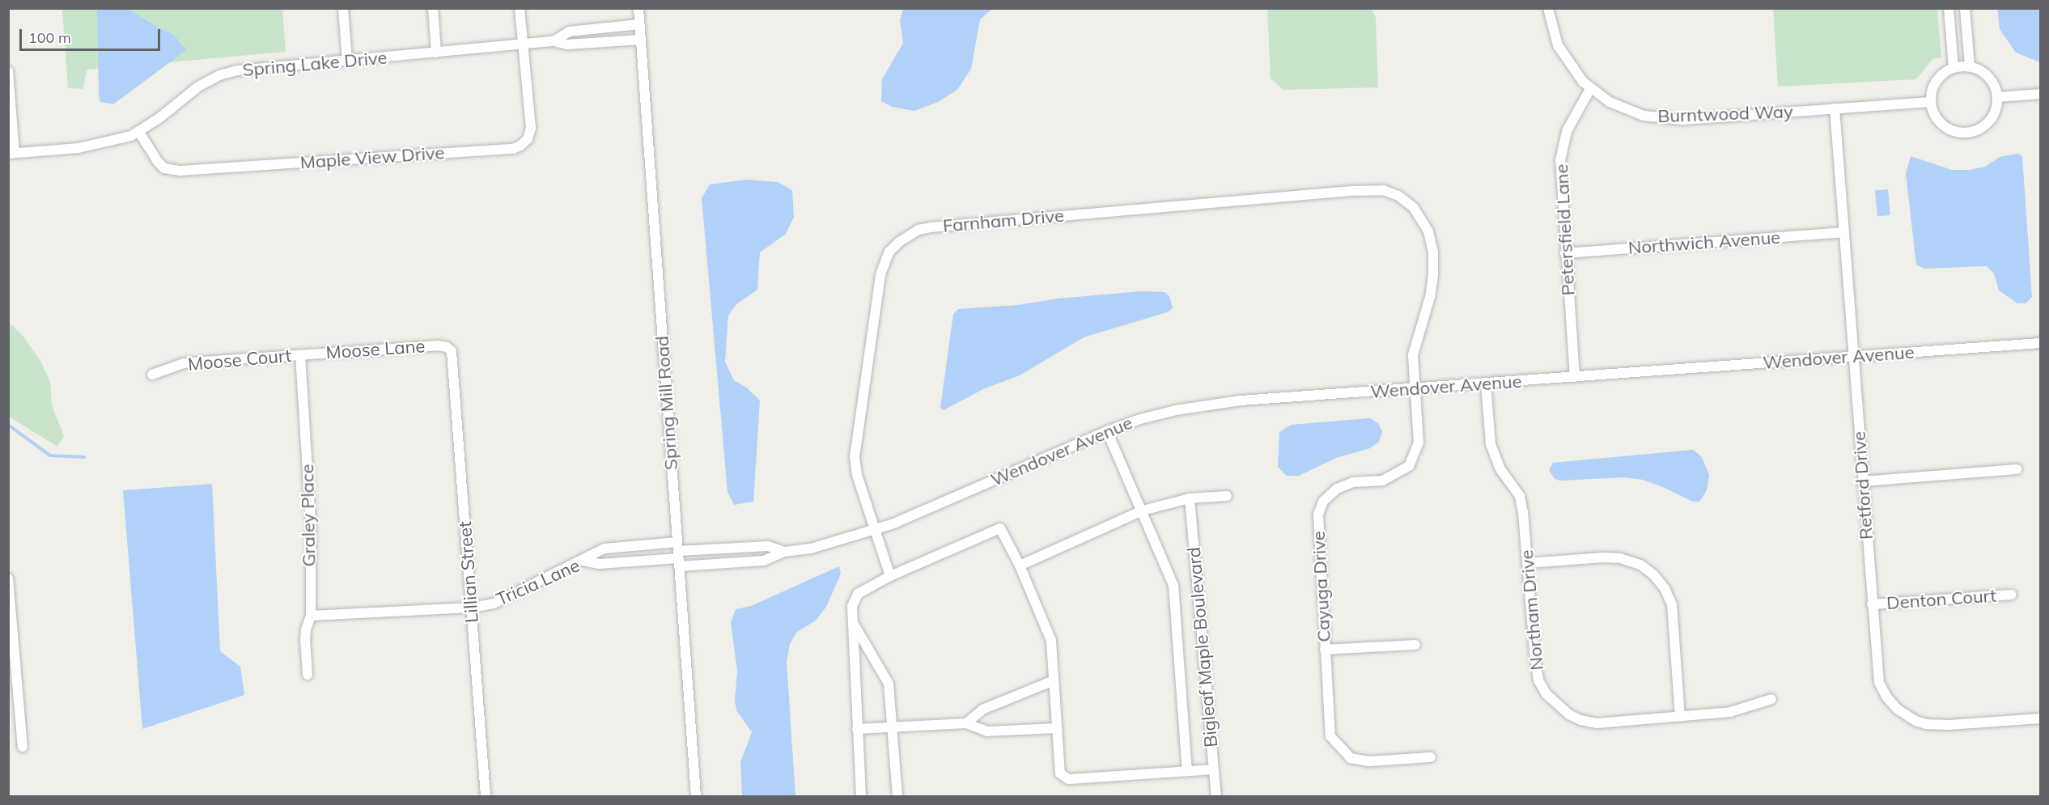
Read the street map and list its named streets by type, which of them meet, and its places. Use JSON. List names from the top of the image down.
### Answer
{
  "streets": {
    "street": [
      "Spring Lake Drive",
      "Burntwood Way",
      "Maple View Drive",
      "Farnham Drive",
      "Petersfield Lane",
      "Northwich Avenue",
      "Moose Lane",
      "Wendover Avenue",
      "Moose Court",
      "Spring Mill Road",
      "Retford Drive",
      "Graley Place",
      "Lillian Street",
      "Tricia Lane",
      "Cayuga Drive",
      "Denton Court",
      "Northam Drive",
      "Bigleaf Maple Boulevard"
    ]
  },
  "crossings": [
    ["Spring Lake Drive", "Maple View Drive"],
    ["Spring Lake Drive", "Spring Mill Road"],
    ["Burntwood Way", "Petersfield Lane"],
    ["Burntwood Way", "Retford Drive"],
    ["Farnham Drive", "Wendover Avenue"],
    ["Farnham Drive", "Cayuga Drive"],
    ["Petersfield Lane", "Northwich Avenue"],
    ["Petersfield Lane", "Wendover Avenue"],
    ["Northwich Avenue", "Retford Drive"],
    ["Moose Lane", "Moose Court"],
    ["Moose Lane", "Graley Place"],
    ["Moose Lane", "Lillian Street"],
    ["Wendover Avenue", "Spring Mill Road"],
    ["Wendover Avenue", "Retford Drive"],
    ["Wendover Avenue", "Tricia Lane"],
    ["Wendover Avenue", "Cayuga Drive"],
    ["Wendover Avenue", "Northam Drive"],
    ["Wendover Avenue", "Bigleaf Maple Boulevard"],
    ["Moose Court", "Graley Place"],
    ["Spring Mill Road", "Tricia Lane"],
    ["Retford Drive", "Denton Court"],
    ["Graley Place", "Tricia Lane"],
    ["Lillian Street", "Tricia Lane"]
  ],
  "scale_bar": "100 m"
}
